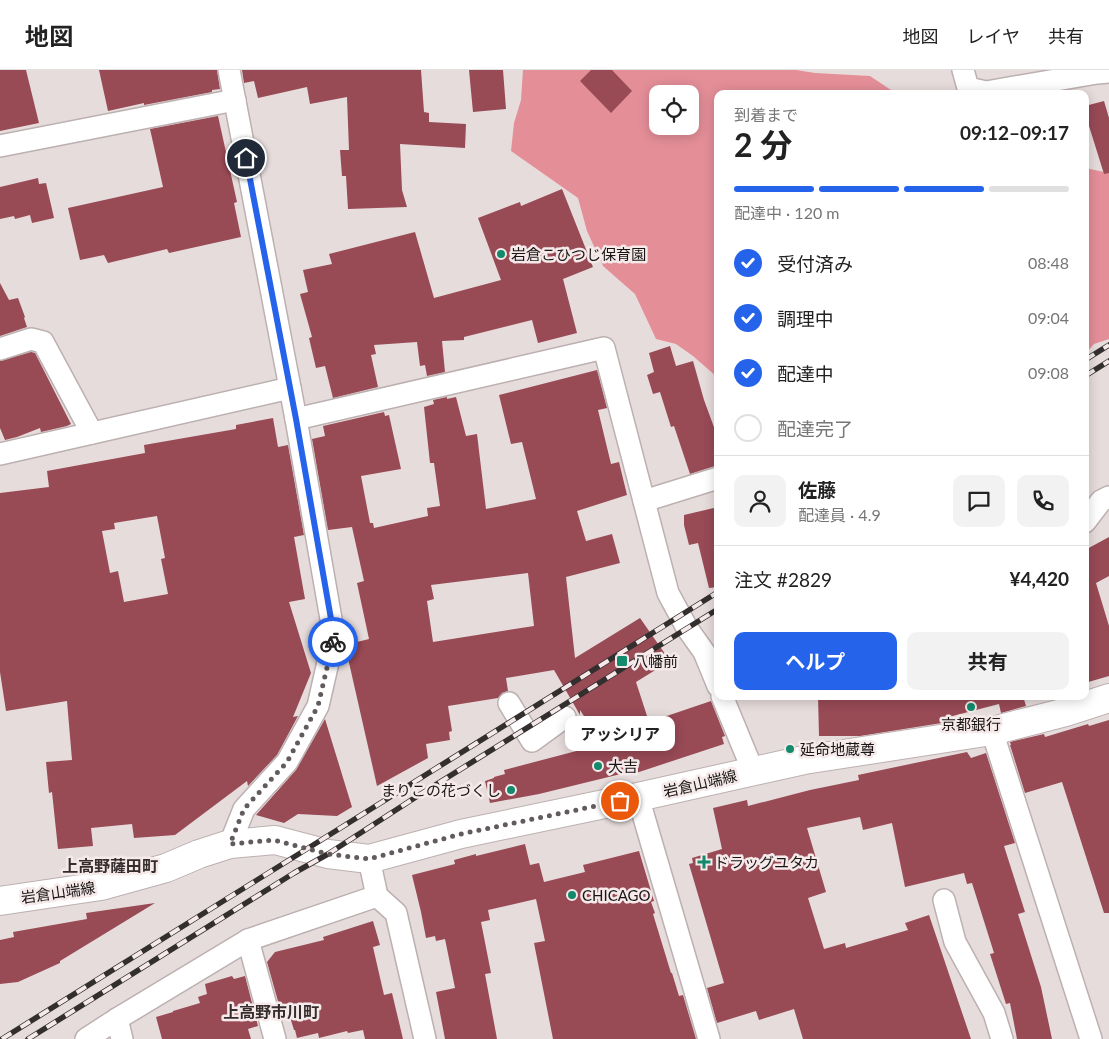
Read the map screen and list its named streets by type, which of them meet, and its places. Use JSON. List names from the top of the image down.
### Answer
{
  "streets": {
    "main road": ["岩倉山端線"]
  },
  "districts": ["上高野薩田町", "上高野市川町"],
  "places": {
    "other": [
      "岩倉こひつじ保育園",
      "京都銀行",
      "延命地蔵尊",
      "大吉",
      "まりこの花づくし",
      "アッシリア",
      "CHICAGO"
    ],
    "transit": ["八幡前"],
    "health": ["ドラッグユタカ"]
  },
  "page": {
    "header": "地図",
    "nav": ["地図", "レイヤ", "共有"],
    "heading": ["2 分", "到着まで", "09:12–09:17"],
    "panel": [
      "佐藤",
      "配達員 · 4.9",
      "注文 #2829",
      "¥4,420"
    ],
    "bar": "配達中 · 120 m",
    "list": [
      ["受付済み", "08:48"],
      ["調理中", "09:04"],
      ["配達中", "09:08"],
      "配達完了"
    ],
    "buttons": ["ヘルプ", "共有"],
    "bubble": "アッシリア"
  }
}
